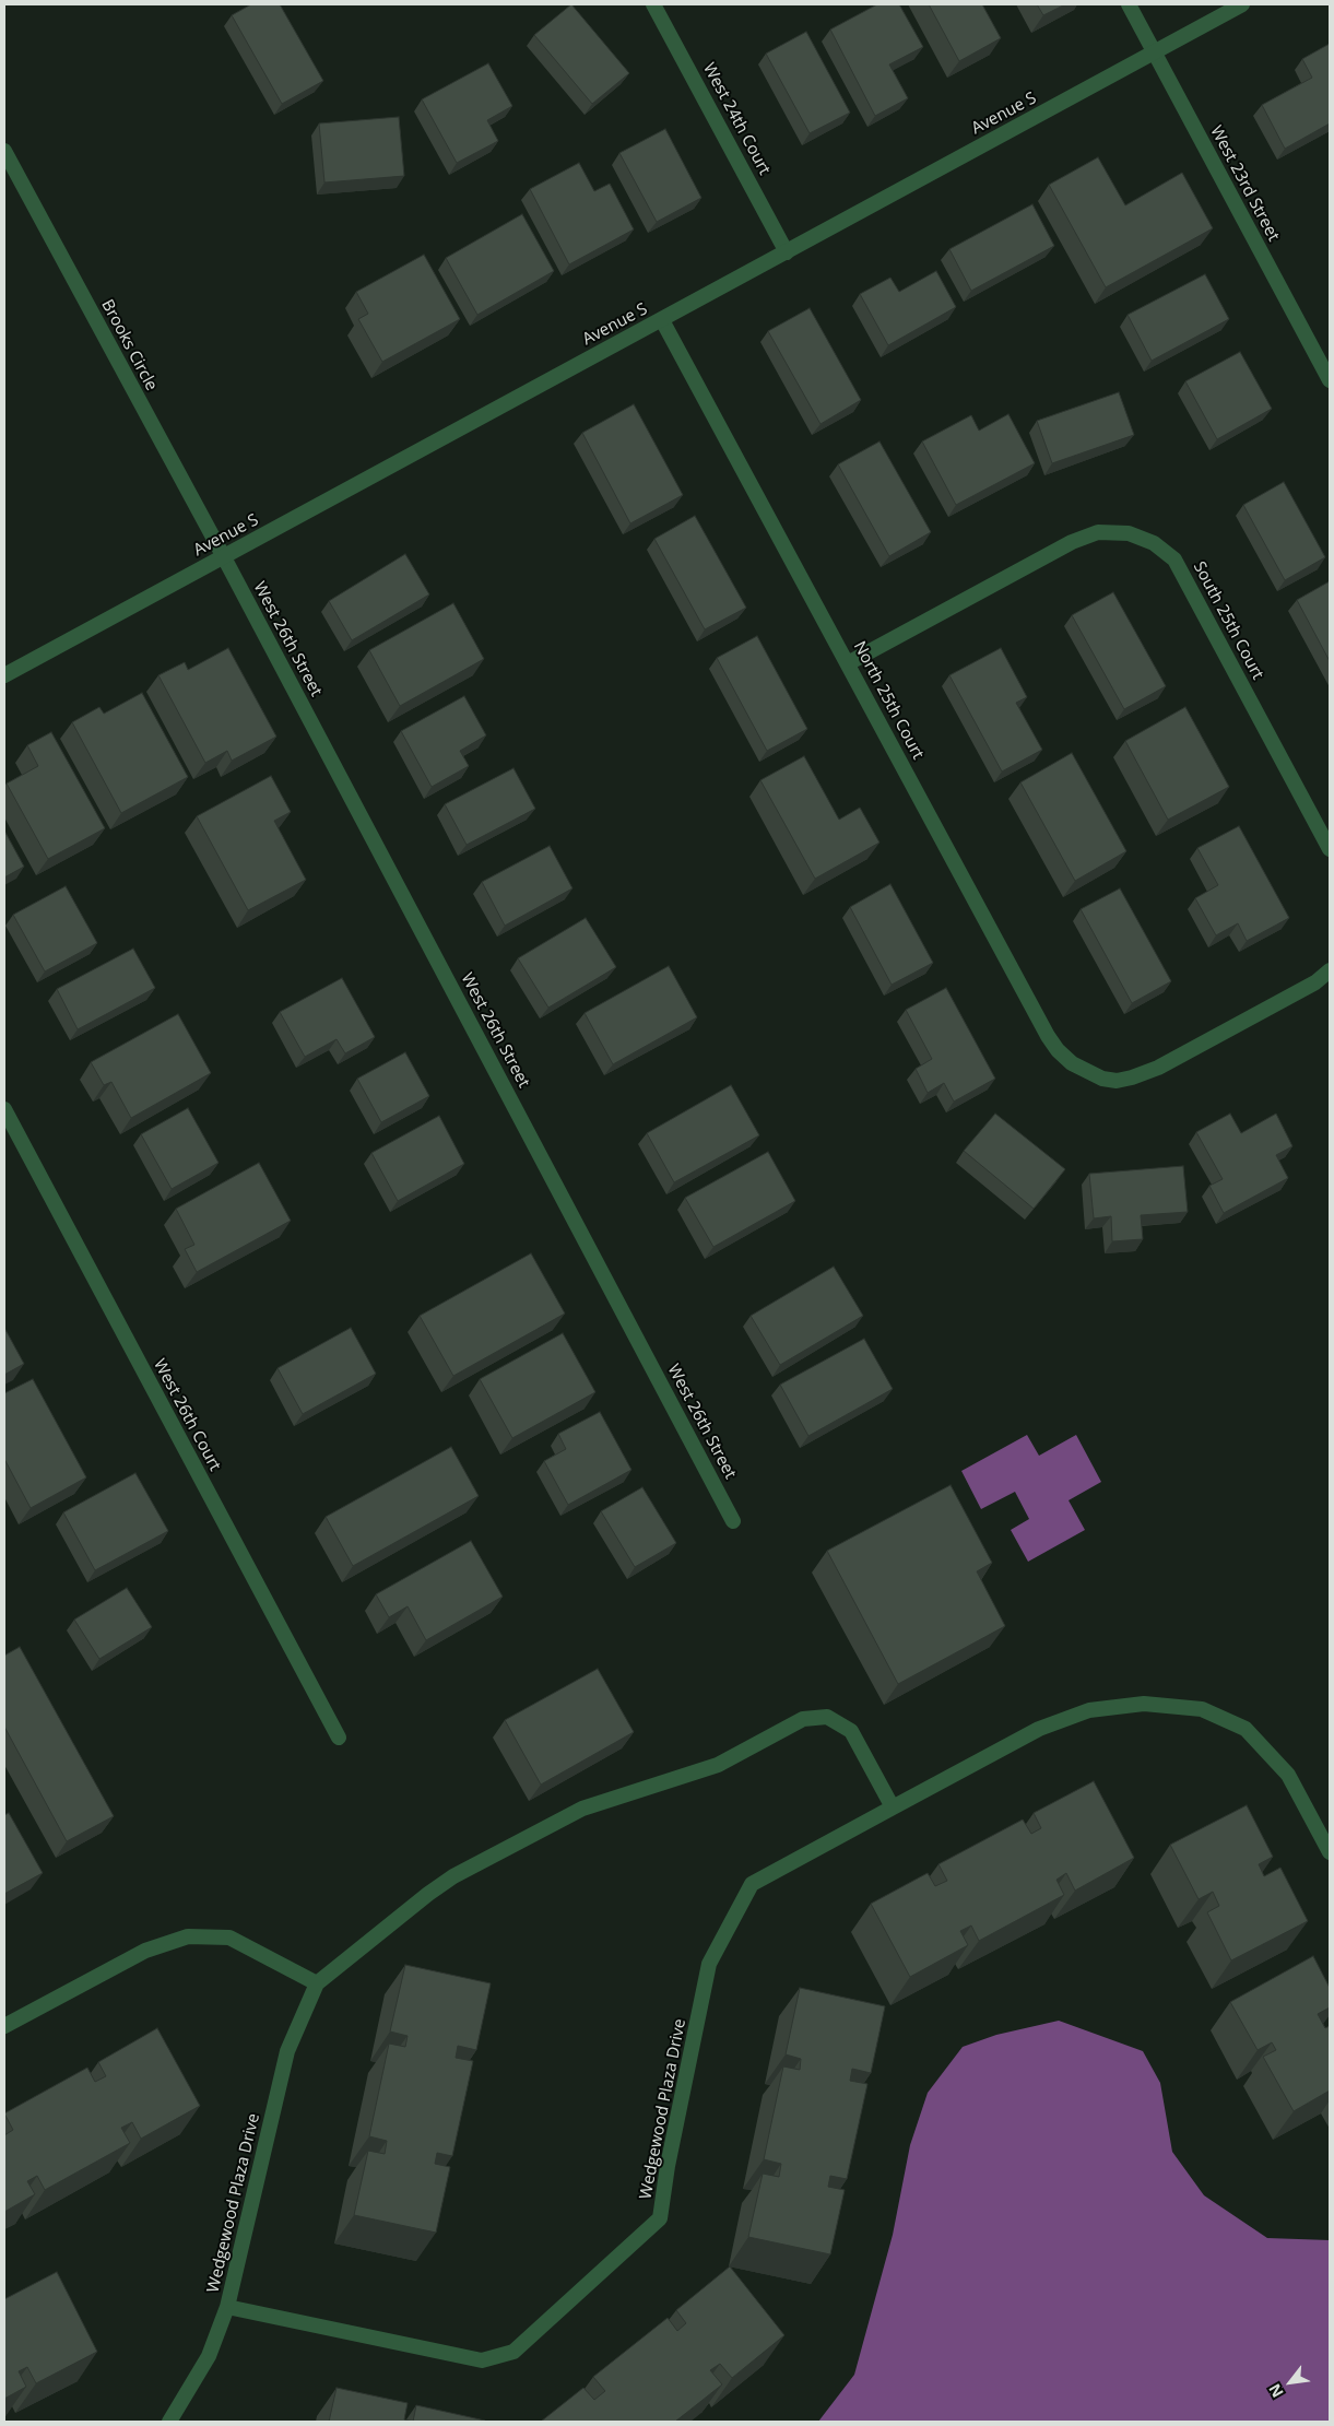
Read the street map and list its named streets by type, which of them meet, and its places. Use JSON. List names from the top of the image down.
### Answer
{
  "streets": {
    "street": [
      "Avenue S",
      "West 24th Court",
      "West 23rd Street",
      "Brooks Circle",
      "South 25th Court",
      "West 26th Street",
      "North 25th Court",
      "West 26th Court",
      "Wedgewood Plaza Drive"
    ]
  },
  "crossings": [
    ["Avenue S", "West 24th Court"],
    ["Avenue S", "West 23rd Street"],
    ["Avenue S", "Brooks Circle"],
    ["Avenue S", "West 26th Street"],
    ["Avenue S", "North 25th Court"],
    ["Brooks Circle", "West 26th Street"],
    ["South 25th Court", "North 25th Court"]
  ],
  "north": "bottom left"
}
